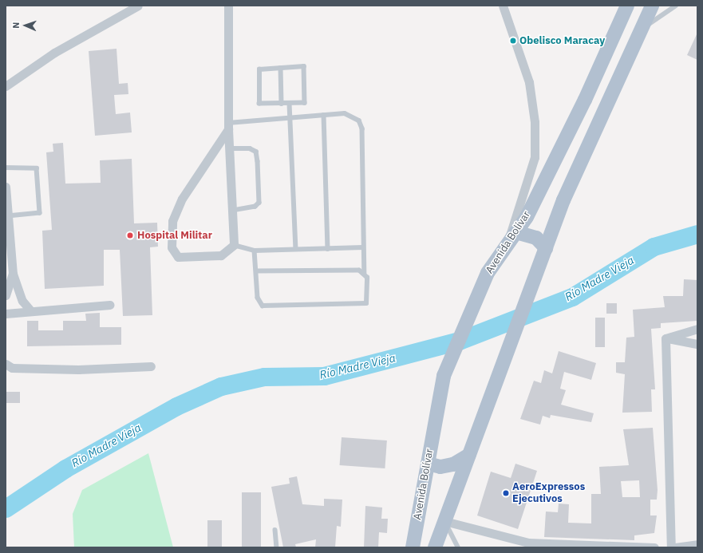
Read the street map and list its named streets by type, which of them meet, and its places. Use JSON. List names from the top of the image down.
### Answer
{
  "streets": {
    "main road": ["Avenida Bolívar"]
  },
  "water": ["Río Madre Vieja"],
  "places": ["Obelisco Maracay", "Hospital Militar", "AeroExpressos Ejecutivos"],
  "north": "left"
}
